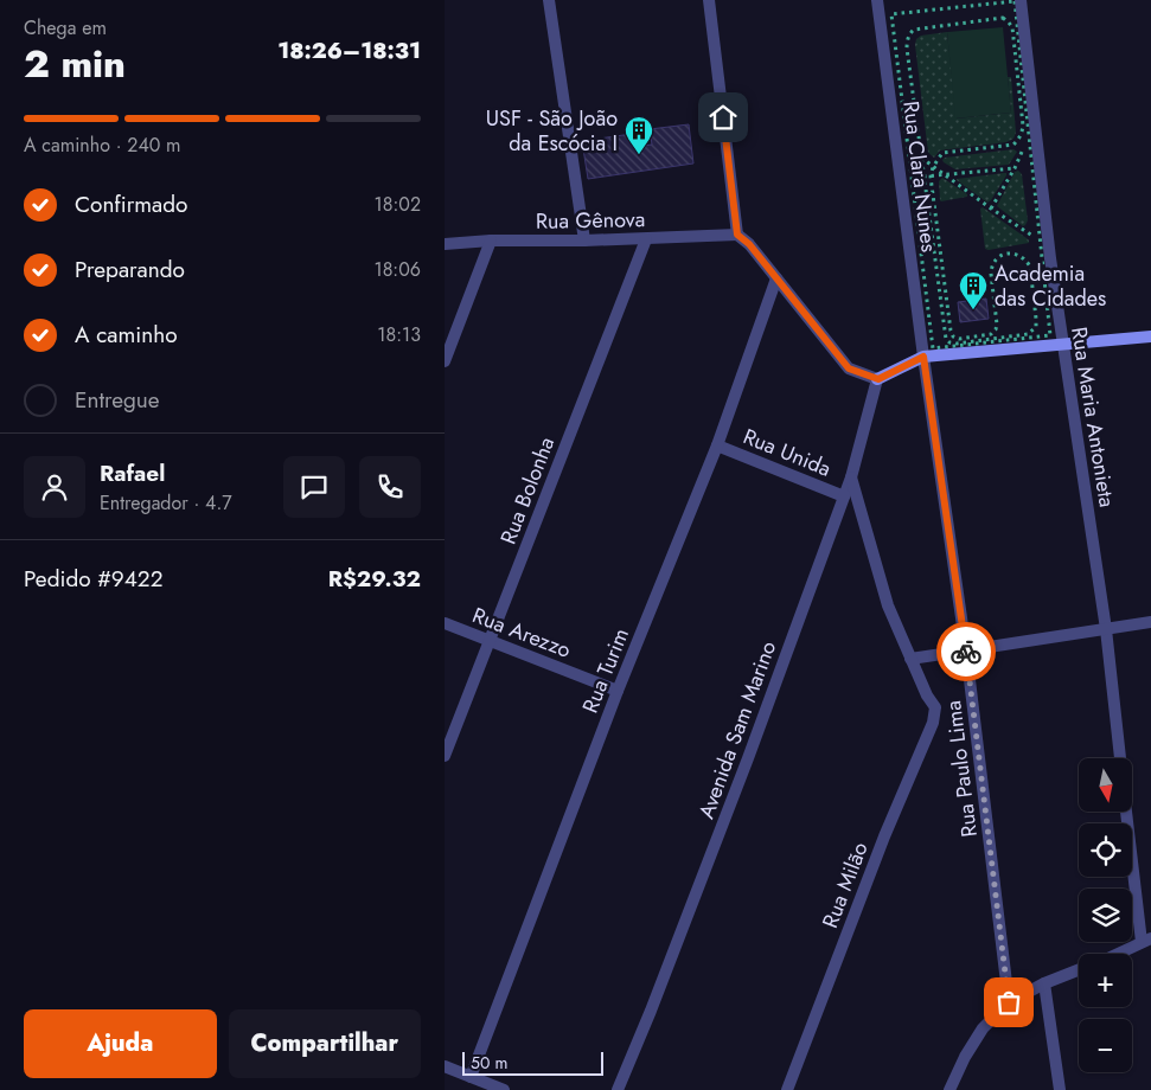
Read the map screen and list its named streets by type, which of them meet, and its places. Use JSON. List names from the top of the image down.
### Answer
{
  "streets": {
    "street": [
      "Rua Clara Nunes",
      "Rua Gênova",
      "Rua Maria Antonieta",
      "Rua Unida",
      "Rua Bolonha",
      "Rua Arezzo",
      "Rua Turim",
      "Avenida Sam Marino",
      "Rua Paulo Lima",
      "Rua Milão"
    ]
  },
  "crossings": [
    ["Rua Clara Nunes", "Rua Paulo Lima"],
    ["Rua Gênova", "Rua Bolonha"],
    ["Rua Unida", "Rua Turim"],
    ["Rua Unida", "Avenida Sam Marino"],
    ["Rua Bolonha", "Rua Arezzo"],
    ["Rua Arezzo", "Rua Turim"],
    ["Avenida Sam Marino", "Rua Milão"]
  ],
  "places": {
    "building": ["USF - São João da Escócia I", "Academia das Cidades"]
  },
  "scale_bar": "50 m",
  "north": "bottom",
  "page": {
    "heading": ["2 min", "Chega em", "18:26–18:31"],
    "panel": [
      "Rafael",
      "Entregador · 4.7",
      "Pedido #9422",
      "R$29.32"
    ],
    "bar": "A caminho · 240 m",
    "list": [
      ["Confirmado", "18:02"],
      ["Preparando", "18:06"],
      ["A caminho", "18:13"],
      "Entregue"
    ],
    "map_buttons": ["+", "−"],
    "buttons": ["Ajuda", "Compartilhar"],
    "scale": "50 m"
  }
}
